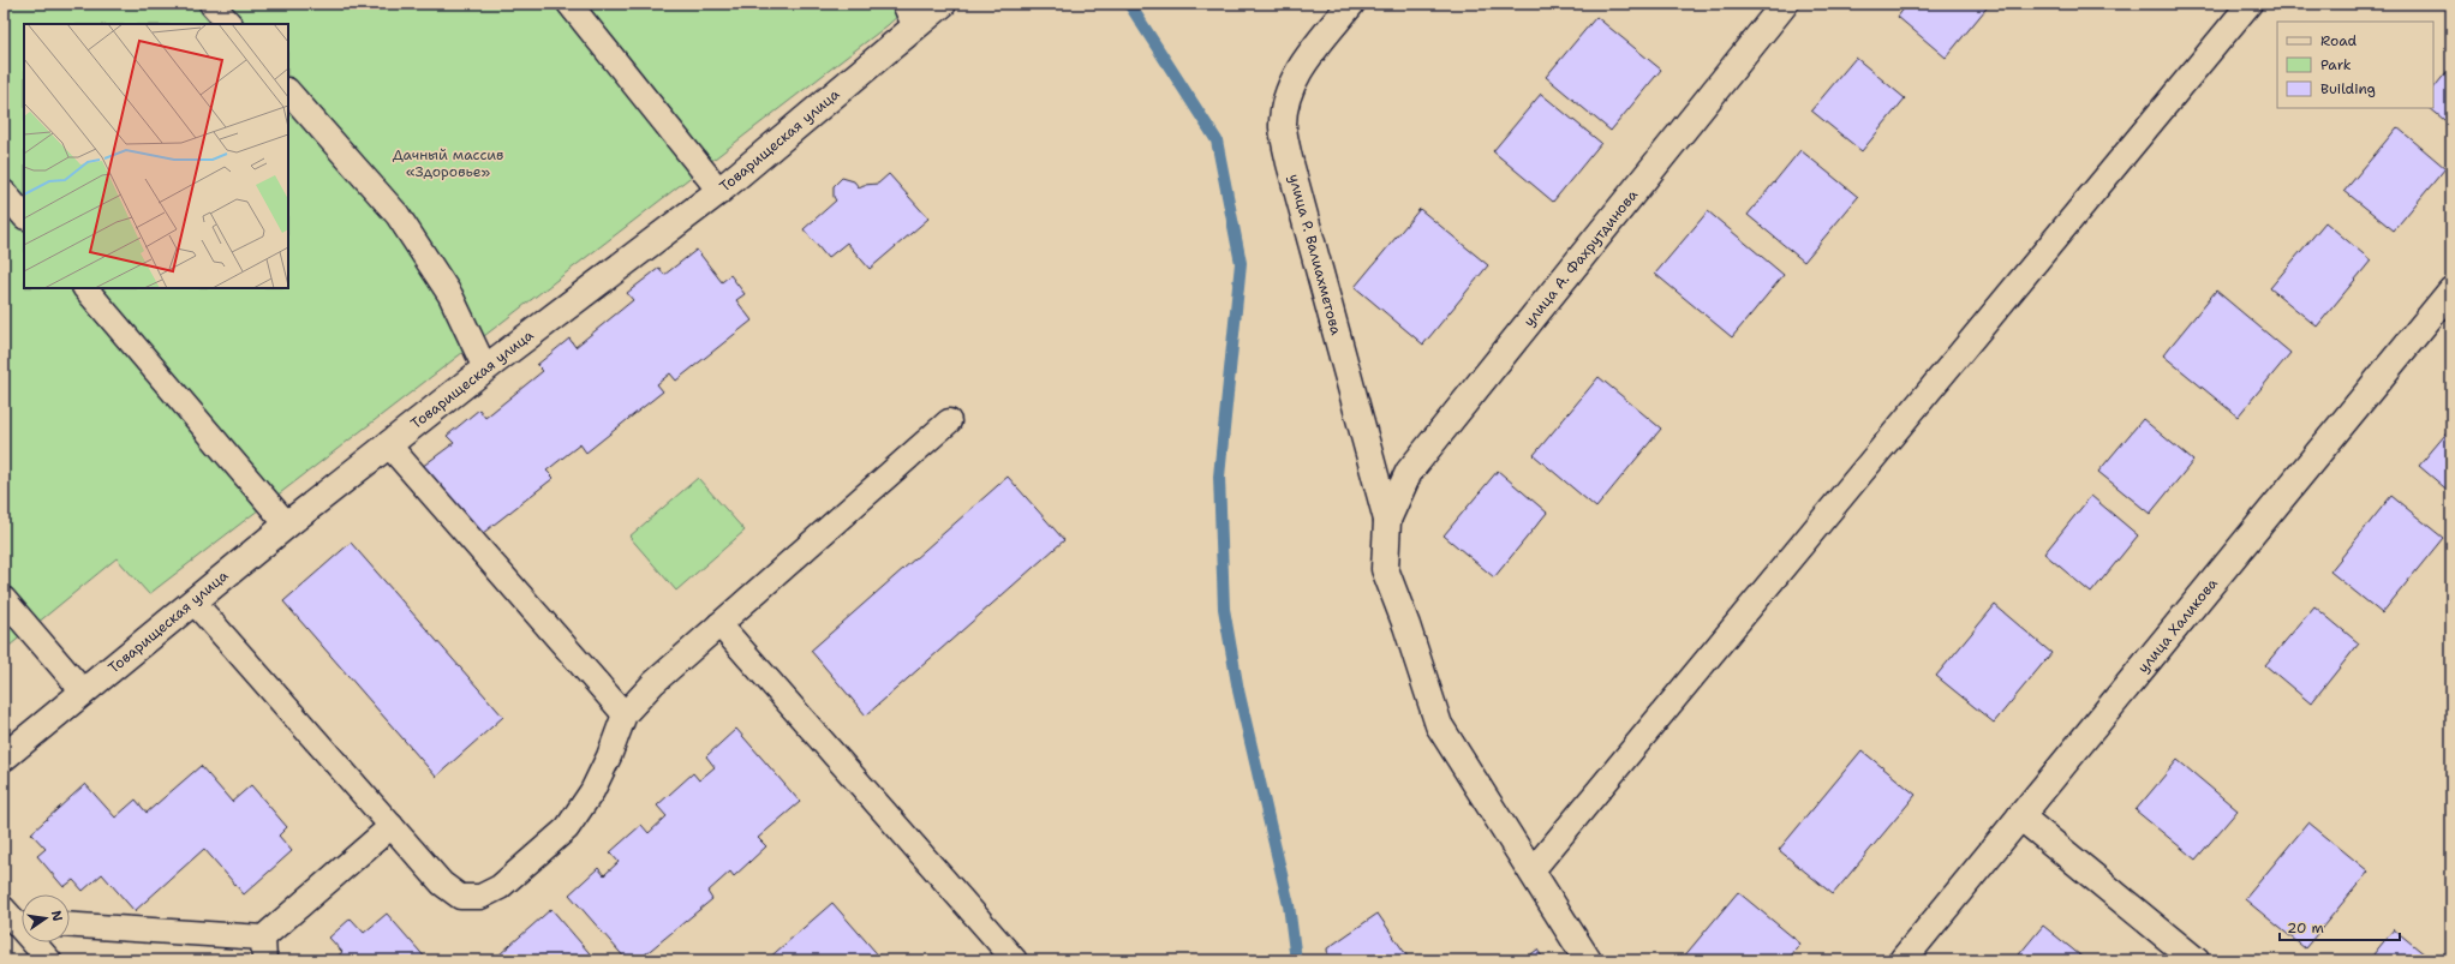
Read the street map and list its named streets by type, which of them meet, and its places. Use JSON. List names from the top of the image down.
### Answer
{
  "streets": {
    "street": [
      "Товарищеская улица",
      "улица Р. Валиахметова",
      "улица А. Фахрутдинова",
      "улица Халикова"
    ]
  },
  "crossings": [
    ["улица Р. Валиахметова", "улица А. Фахрутдинова"]
  ],
  "parks": ["Дачный массив «Здоровье»"],
  "legend": ["Road", "Park", "Building"],
  "scale_bar": "20 m",
  "north": "right"
}
